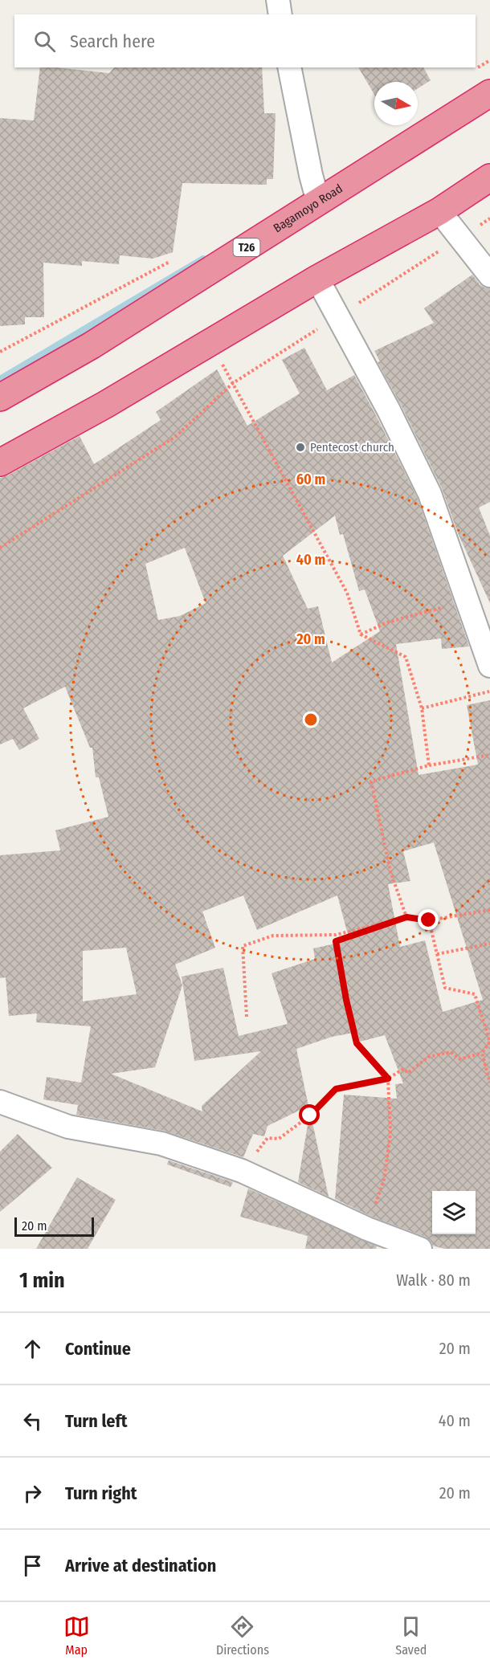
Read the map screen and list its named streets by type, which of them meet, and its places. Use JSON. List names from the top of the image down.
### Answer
{
  "streets": {
    "highway": ["Bagamoyo Road", "T26"]
  },
  "places": ["Pentecost church"],
  "scale_bar": "20 m",
  "north": "right",
  "page": {
    "search": "Search here",
    "scale": "20 m",
    "heading": ["1 min", "Walk · 80 m"],
    "list": [
      ["Continue", "20 m"],
      ["Turn left", "40 m"],
      ["Turn right", "20 m"],
      "Arrive at destination"
    ],
    "nav": ["Map", "Directions", "Saved"]
  },
  "rings": ["60 m", "40 m", "20 m"]
}
